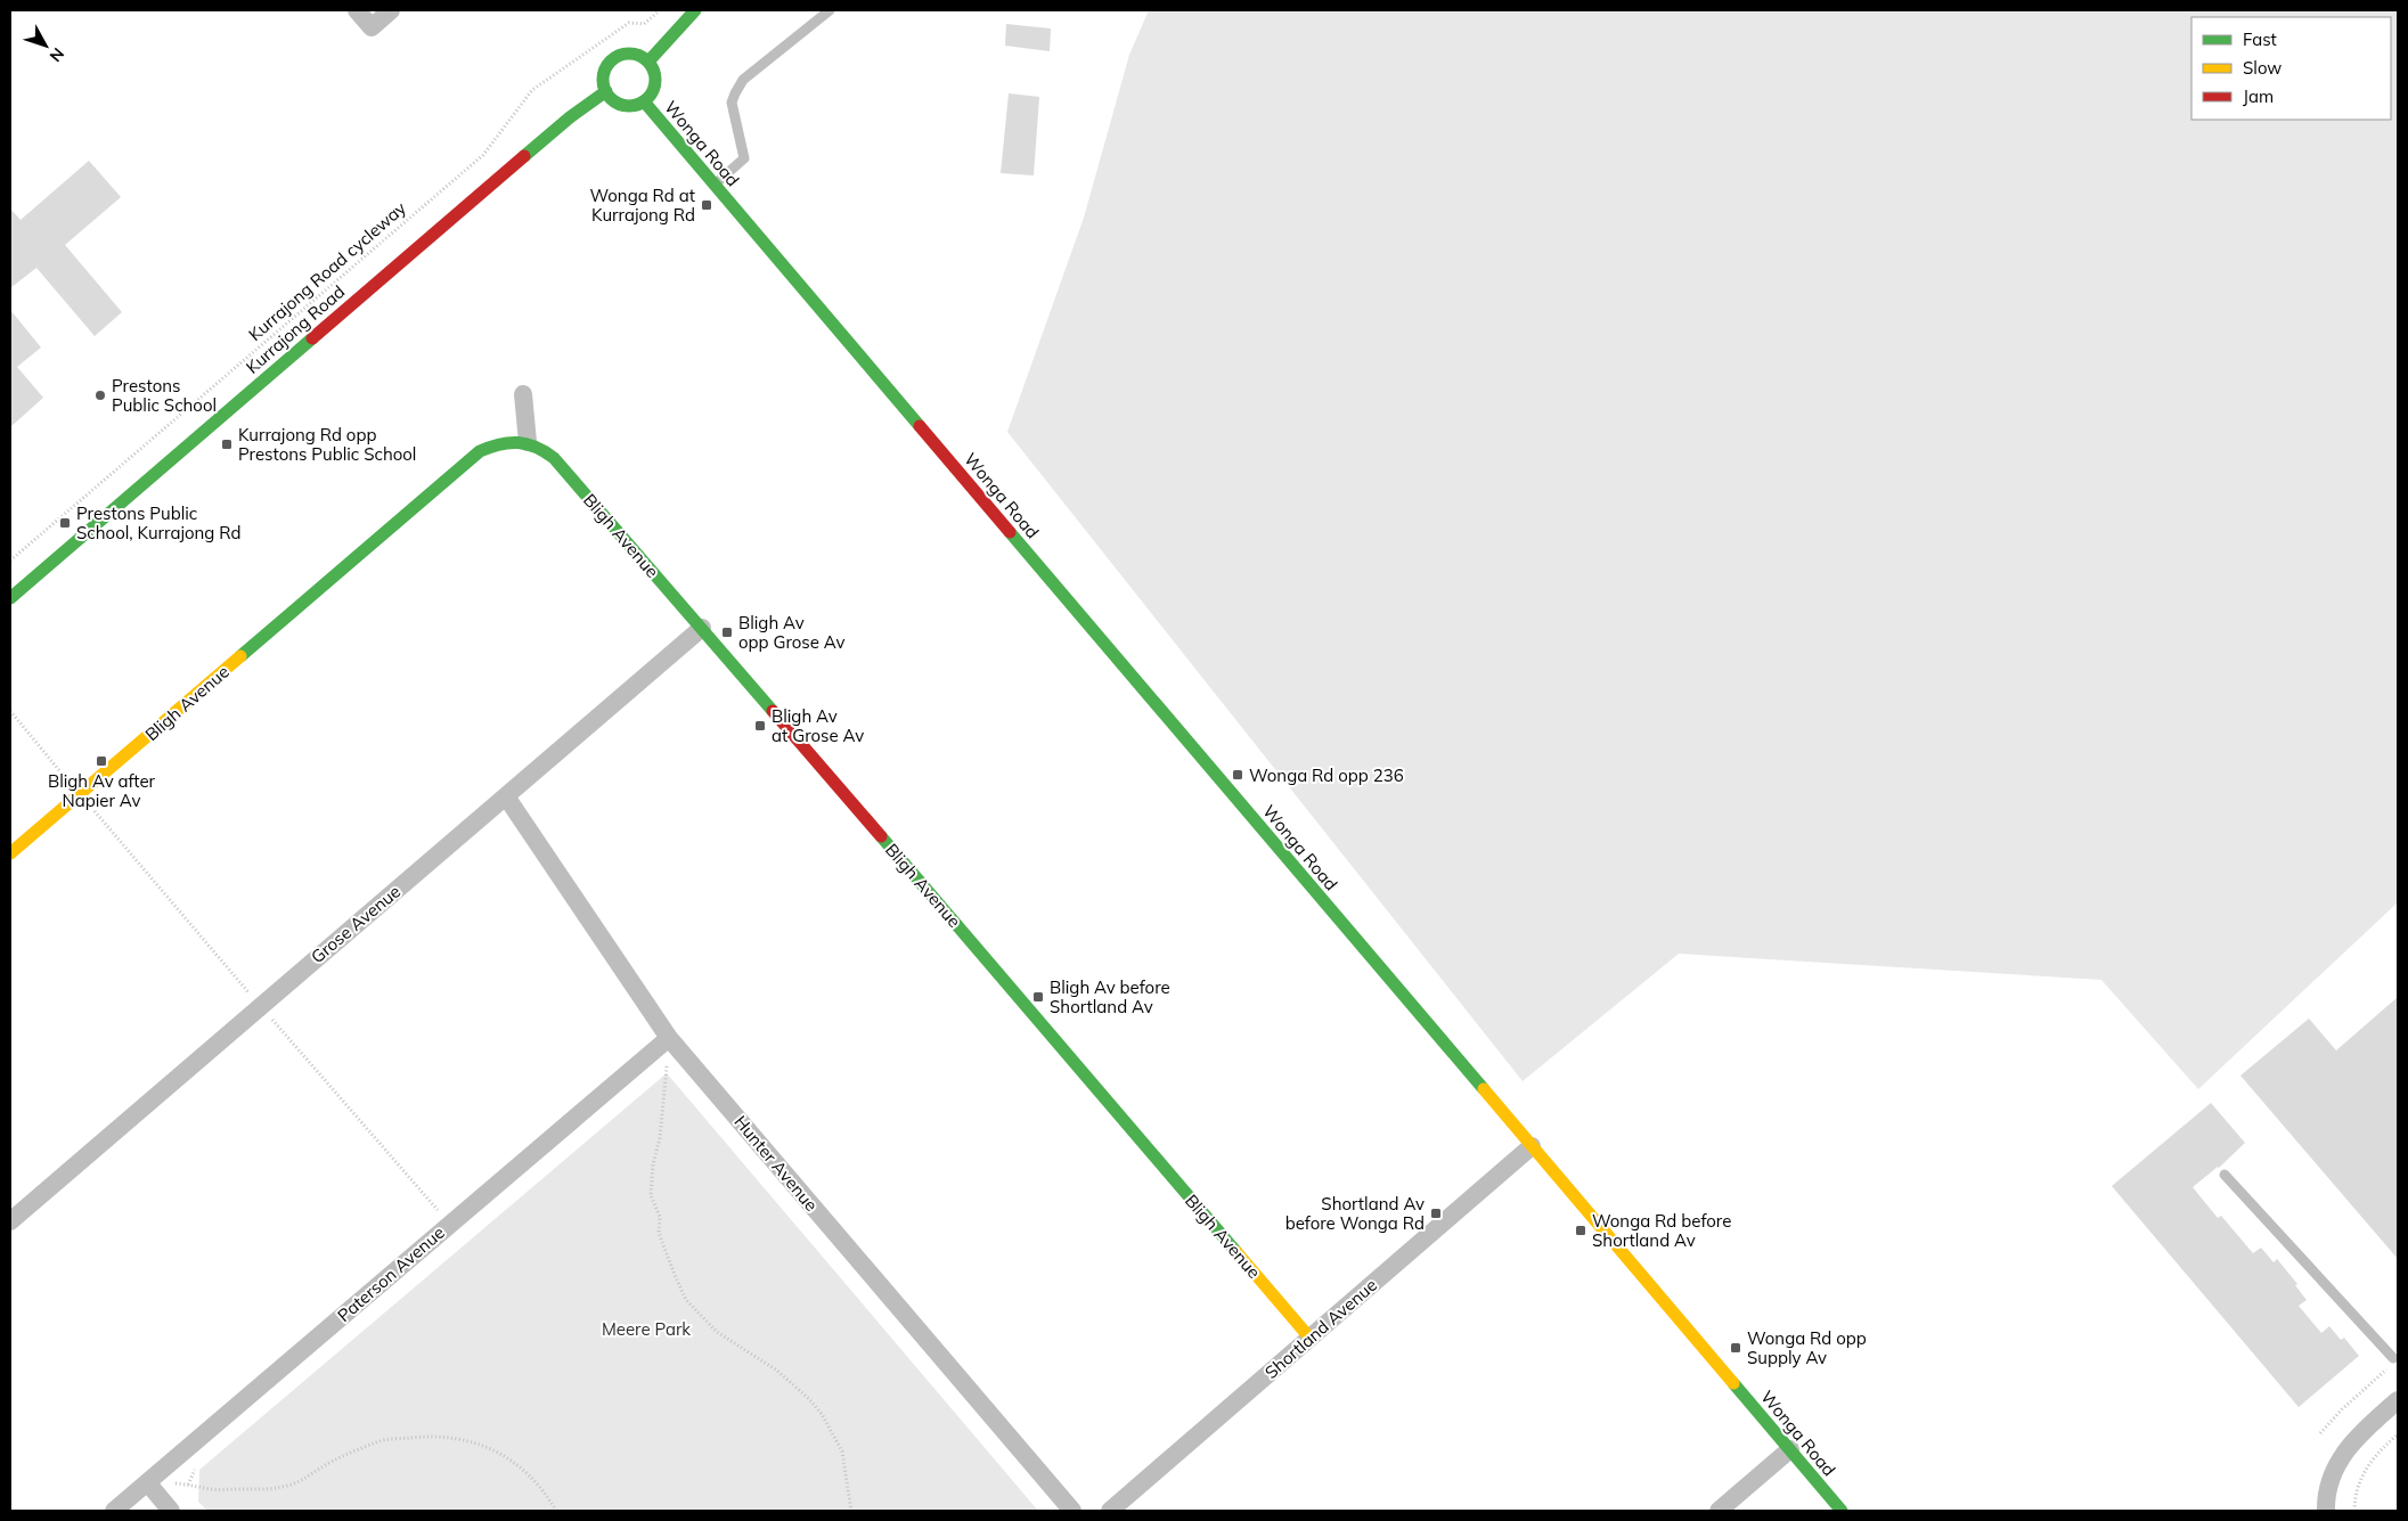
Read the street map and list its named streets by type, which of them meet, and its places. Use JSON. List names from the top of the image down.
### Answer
{
  "streets": {
    "street": [
      "Wonga Road",
      "Kurrajong Road",
      "Bligh Avenue",
      "Grose Avenue",
      "Hunter Avenue",
      "Paterson Avenue",
      "Shortland Avenue"
    ],
    "path": ["Kurrajong Road cycleway"]
  },
  "crossings": [
    ["Wonga Road", "Kurrajong Road"],
    ["Wonga Road", "Shortland Avenue"],
    ["Bligh Avenue", "Grose Avenue"],
    ["Bligh Avenue", "Shortland Avenue"],
    ["Grose Avenue", "Hunter Avenue"],
    ["Hunter Avenue", "Paterson Avenue"]
  ],
  "parks": ["Meere Park"],
  "places": {
    "transit": [
      "Wonga Rd at Kurrajong Rd",
      "Kurrajong Rd opp Prestons Public School",
      "Prestons Public School, Kurrajong Rd",
      "Bligh Av opp Grose Av",
      "Bligh Av at Grose Av",
      "Bligh Av after Napier Av",
      "Wonga Rd opp 236",
      "Bligh Av before Shortland Av",
      "Shortland Av before Wonga Rd",
      "Wonga Rd before Shortland Av",
      "Wonga Rd opp Supply Av"
    ],
    "other": ["Prestons Public School"]
  },
  "legend": ["Fast", "Slow", "Jam"],
  "north": "bottom right"
}
